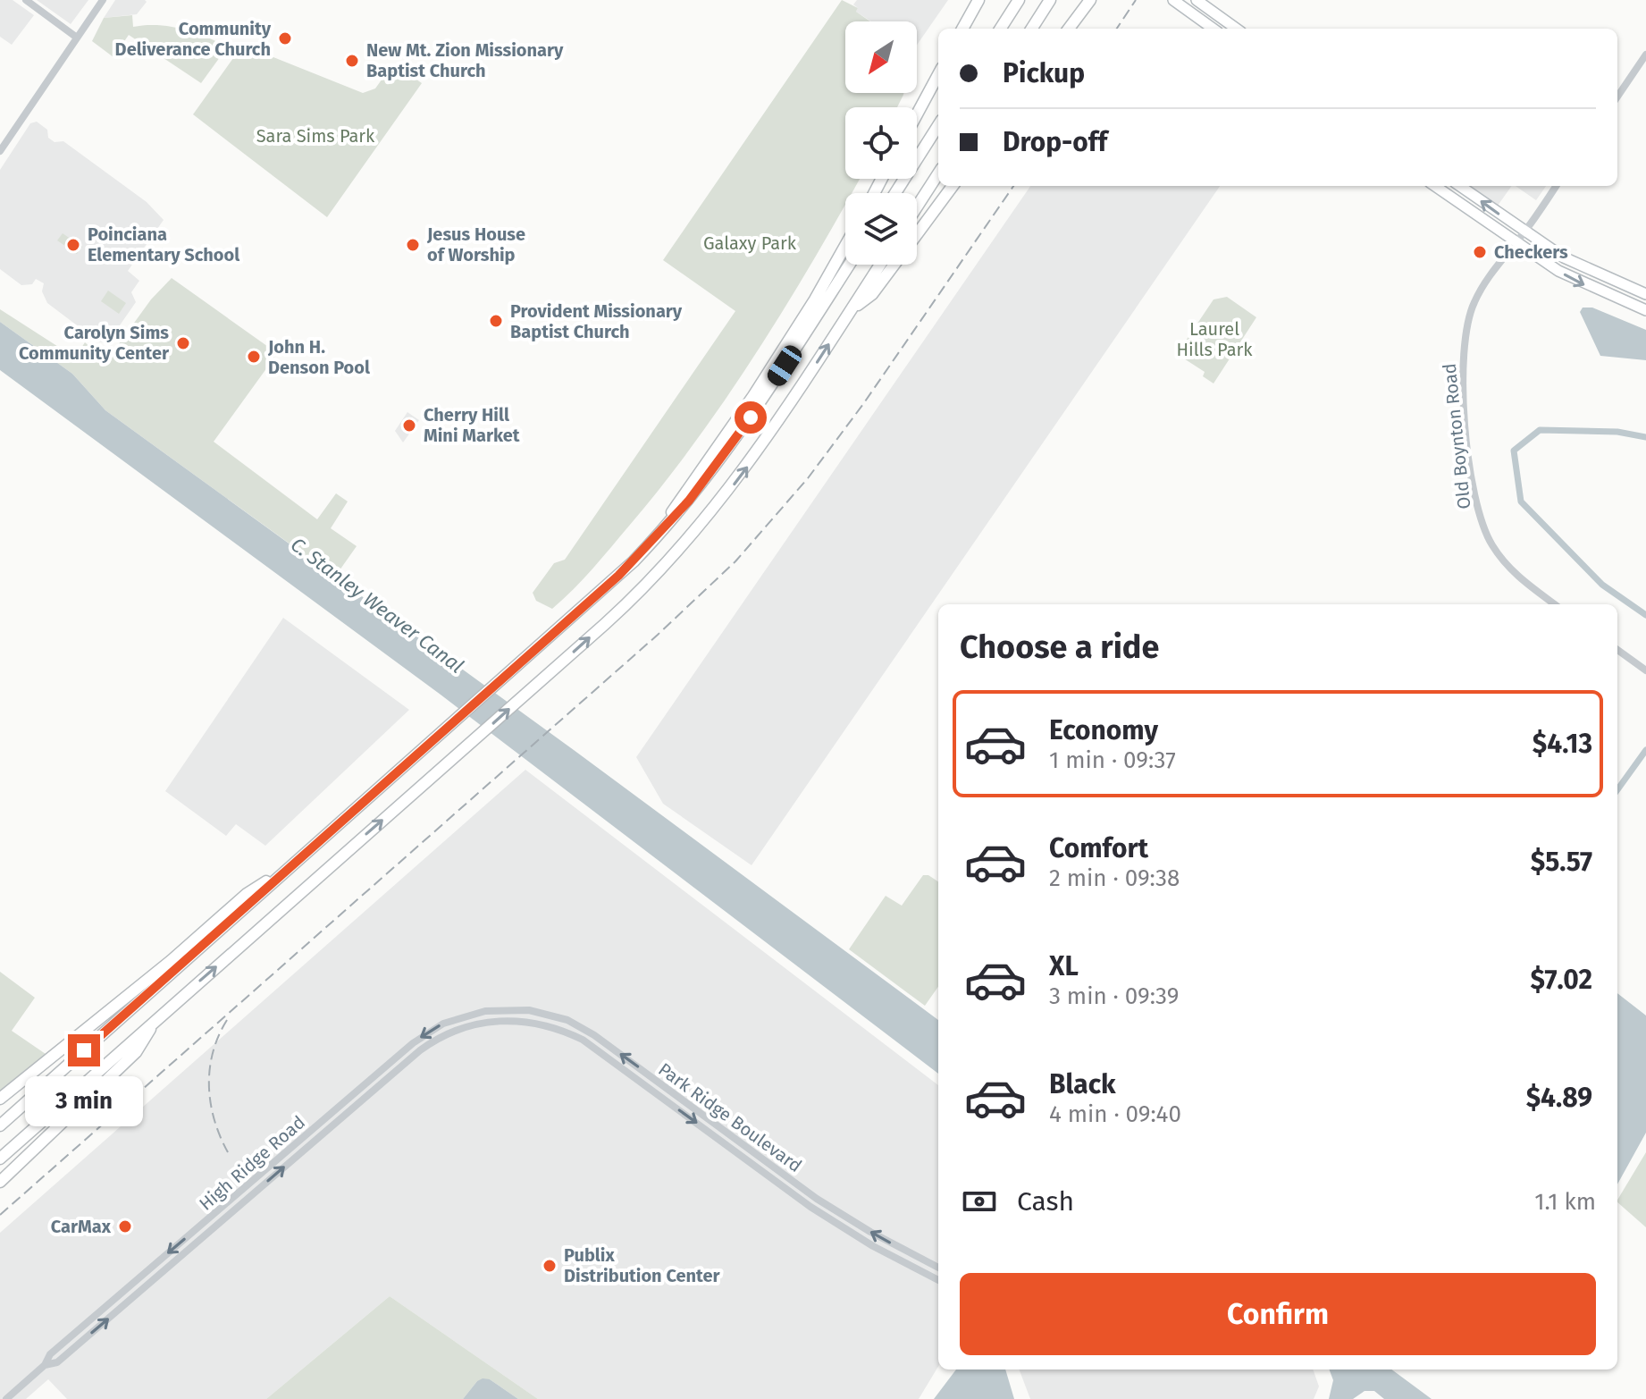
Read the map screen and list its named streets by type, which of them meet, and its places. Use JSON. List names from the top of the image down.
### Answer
{
  "streets": {
    "street": ["Old Boynton Road", "Park Ridge Boulevard", "High Ridge Road"]
  },
  "crossings": [
    ["Park Ridge Boulevard", "High Ridge Road"]
  ],
  "water": ["C. Stanley Weaver Canal"],
  "parks": ["Sara Sims Park", "Galaxy Park", "Laurel Hills Park"],
  "places": [
    "Community Deliverance Church",
    "New Mt. Zion Missionary Baptist Church",
    "Poinciana Elementary School",
    "Jesus House of Worship",
    "Checkers",
    "Provident Missionary Baptist Church",
    "Carolyn Sims Community Center",
    "John H. Denson Pool",
    "Cherry Hill Mini Market",
    "CarMax",
    "Publix Distribution Center"
  ],
  "north": "bottom left",
  "page": {
    "banner": ["Pickup", "Drop-off"],
    "heading": "Choose a ride",
    "list": [
      {
        "name": "Economy",
        "note": "1 min · 09:37",
        "value": "$4.13"
      },
      {
        "name": "Comfort",
        "note": "2 min · 09:38",
        "value": "$5.57"
      },
      {
        "name": "XL",
        "note": "3 min · 09:39",
        "value": "$7.02"
      },
      {
        "name": "Black",
        "note": "4 min · 09:40",
        "value": "$4.89"
      }
    ],
    "bubble": "3 min",
    "pay": ["Cash", "1.1 km"],
    "buttons": "Confirm"
  }
}
